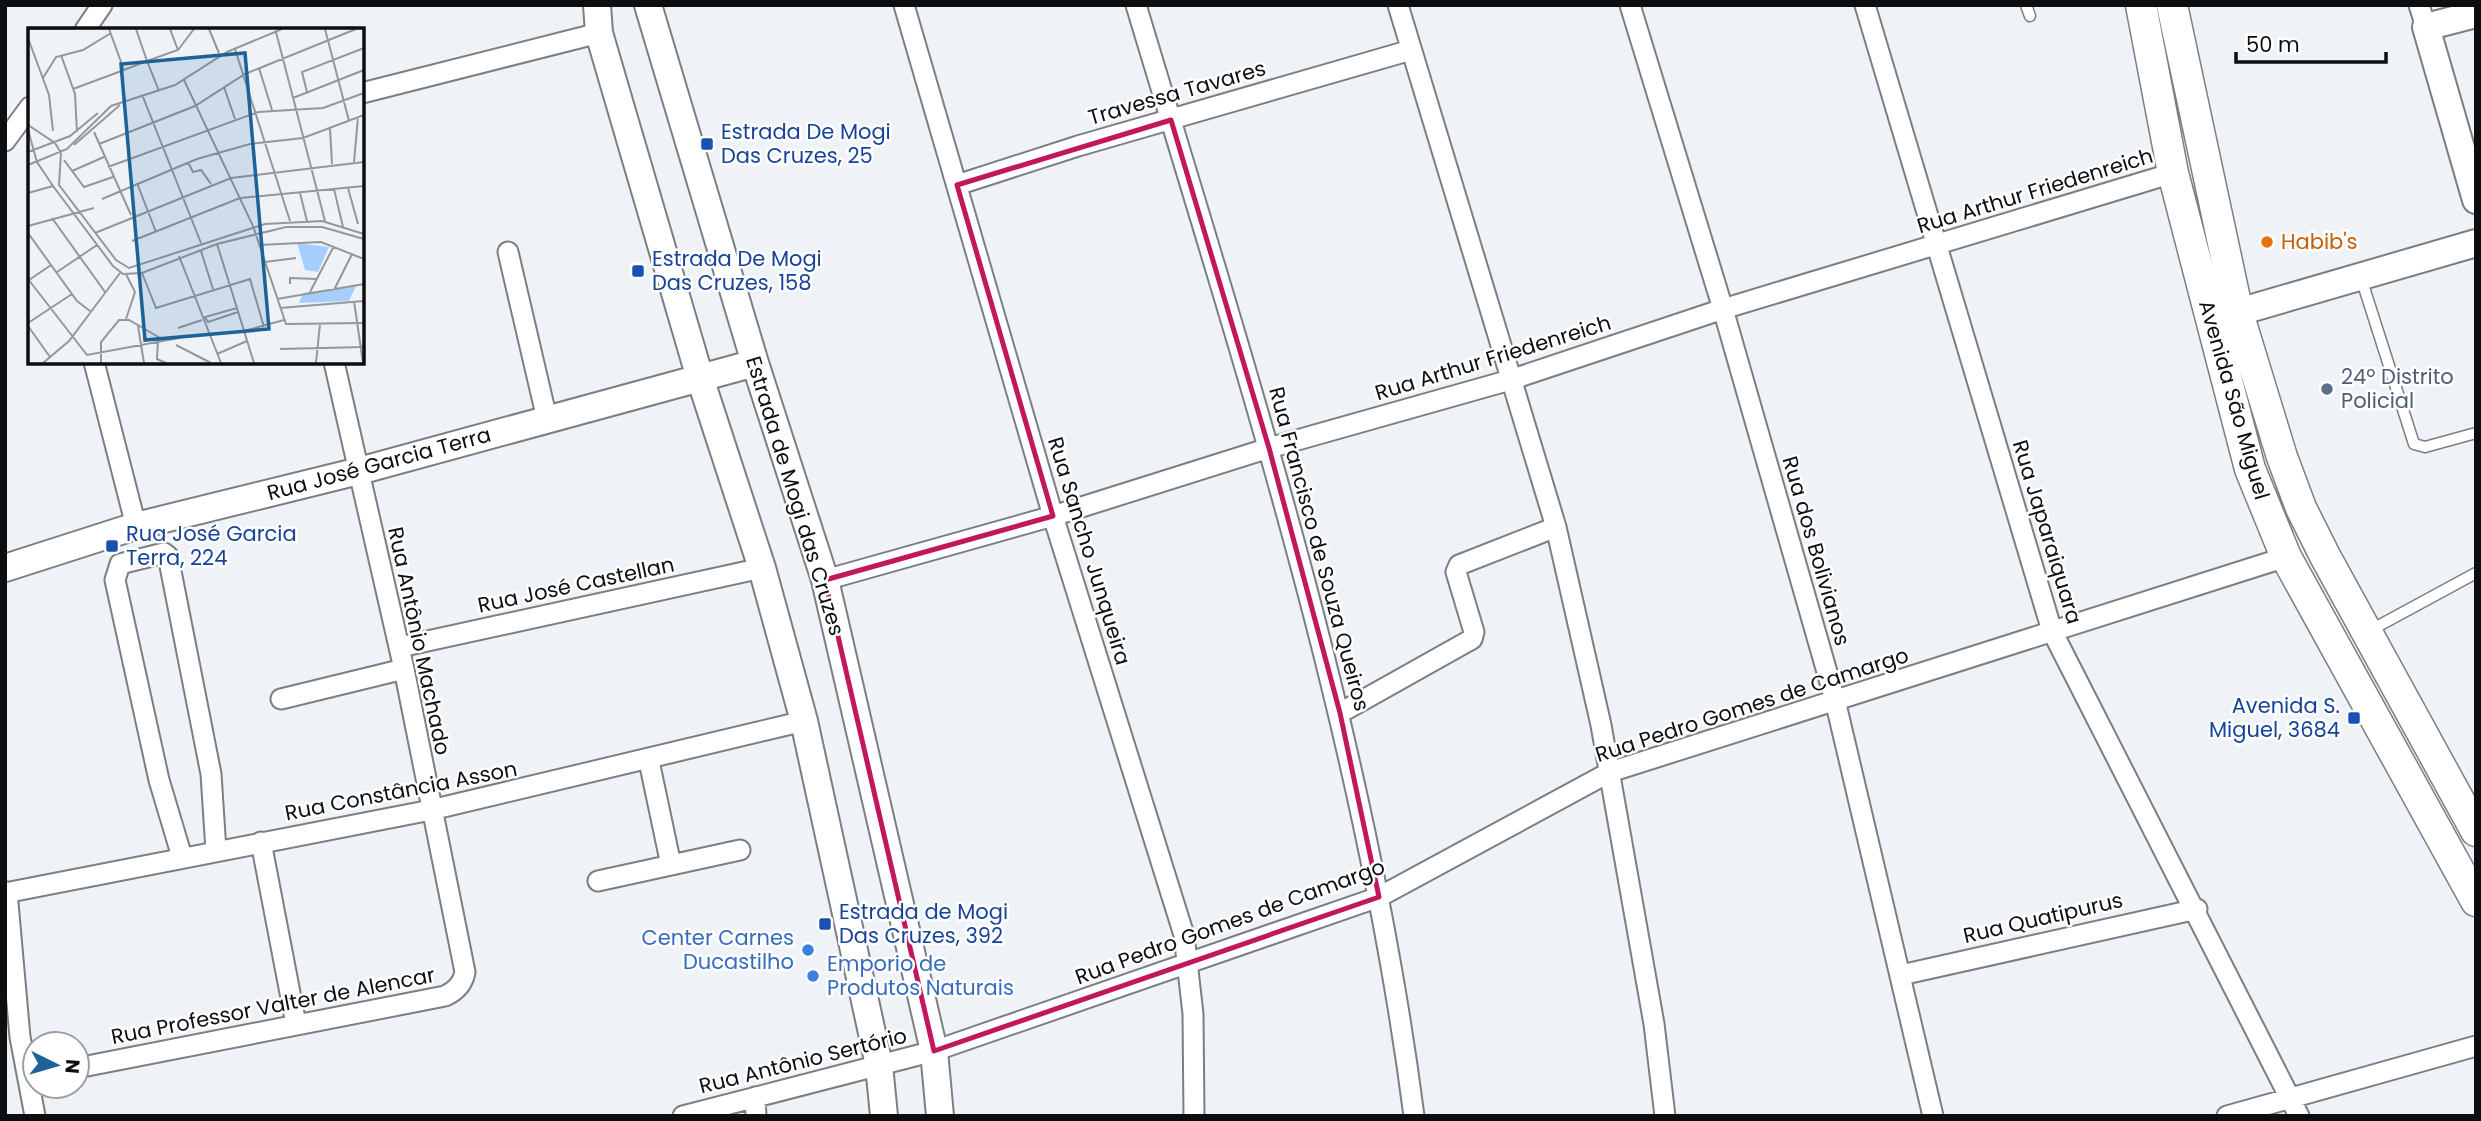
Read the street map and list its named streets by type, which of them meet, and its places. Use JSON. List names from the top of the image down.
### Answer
{
  "streets": {
    "main road": ["Avenida São Miguel", "Rua José Garcia Terra", "Estrada de Mogi das Cruzes"],
    "street": [
      "Travessa Tavares",
      "Rua Arthur Friedenreich",
      "Rua Japaraiquara",
      "Rua Francisco de Souza Queiros",
      "Rua Sancho Junqueira",
      "Rua dos Bolivianos",
      "Rua José Castellan",
      "Rua Antônio Machado",
      "Rua Pedro Gomes de Camargo",
      "Rua Constância Asson",
      "Rua Quatipurus",
      "Rua Professor Valter de Alencar",
      "Rua Antônio Sertório"
    ]
  },
  "crossings": [
    ["Travessa Tavares", "Rua Francisco de Souza Queiros"],
    ["Travessa Tavares", "Rua Sancho Junqueira"],
    ["Rua Arthur Friedenreich", "Avenida São Miguel"],
    ["Rua Arthur Friedenreich", "Estrada de Mogi das Cruzes"],
    ["Rua Arthur Friedenreich", "Rua Japaraiquara"],
    ["Rua Arthur Friedenreich", "Rua Francisco de Souza Queiros"],
    ["Rua Arthur Friedenreich", "Rua Sancho Junqueira"],
    ["Rua Arthur Friedenreich", "Rua dos Bolivianos"],
    ["Avenida São Miguel", "Rua Pedro Gomes de Camargo"],
    ["Rua José Garcia Terra", "Estrada de Mogi das Cruzes"],
    ["Rua José Garcia Terra", "Rua Antônio Machado"],
    ["Estrada de Mogi das Cruzes", "Rua Pedro Gomes de Camargo"],
    ["Estrada de Mogi das Cruzes", "Rua Antônio Sertório"],
    ["Rua Japaraiquara", "Rua Pedro Gomes de Camargo"],
    ["Rua Japaraiquara", "Rua Quatipurus"],
    ["Rua Francisco de Souza Queiros", "Rua Pedro Gomes de Camargo"],
    ["Rua Sancho Junqueira", "Rua Pedro Gomes de Camargo"],
    ["Rua dos Bolivianos", "Rua Pedro Gomes de Camargo"],
    ["Rua dos Bolivianos", "Rua Quatipurus"],
    ["Rua José Castellan", "Rua Antônio Machado"],
    ["Rua Antônio Machado", "Rua Constância Asson"],
    ["Rua Antônio Machado", "Rua Professor Valter de Alencar"],
    ["Rua Pedro Gomes de Camargo", "Rua Antônio Sertório"]
  ],
  "places": {
    "transit": [
      "Estrada De Mogi Das Cruzes, 25",
      "Estrada De Mogi Das Cruzes, 158",
      "Rua José Garcia Terra, 224",
      "Avenida S. Miguel, 3684",
      "Estrada de Mogi Das Cruzes, 392"
    ],
    "other": [
      "Habib's",
      "24º Distrito Policial",
      "Center Carnes Ducastilho",
      "Emporio de Produtos Naturais"
    ]
  },
  "scale_bar": "50 m",
  "north": "right"
}
